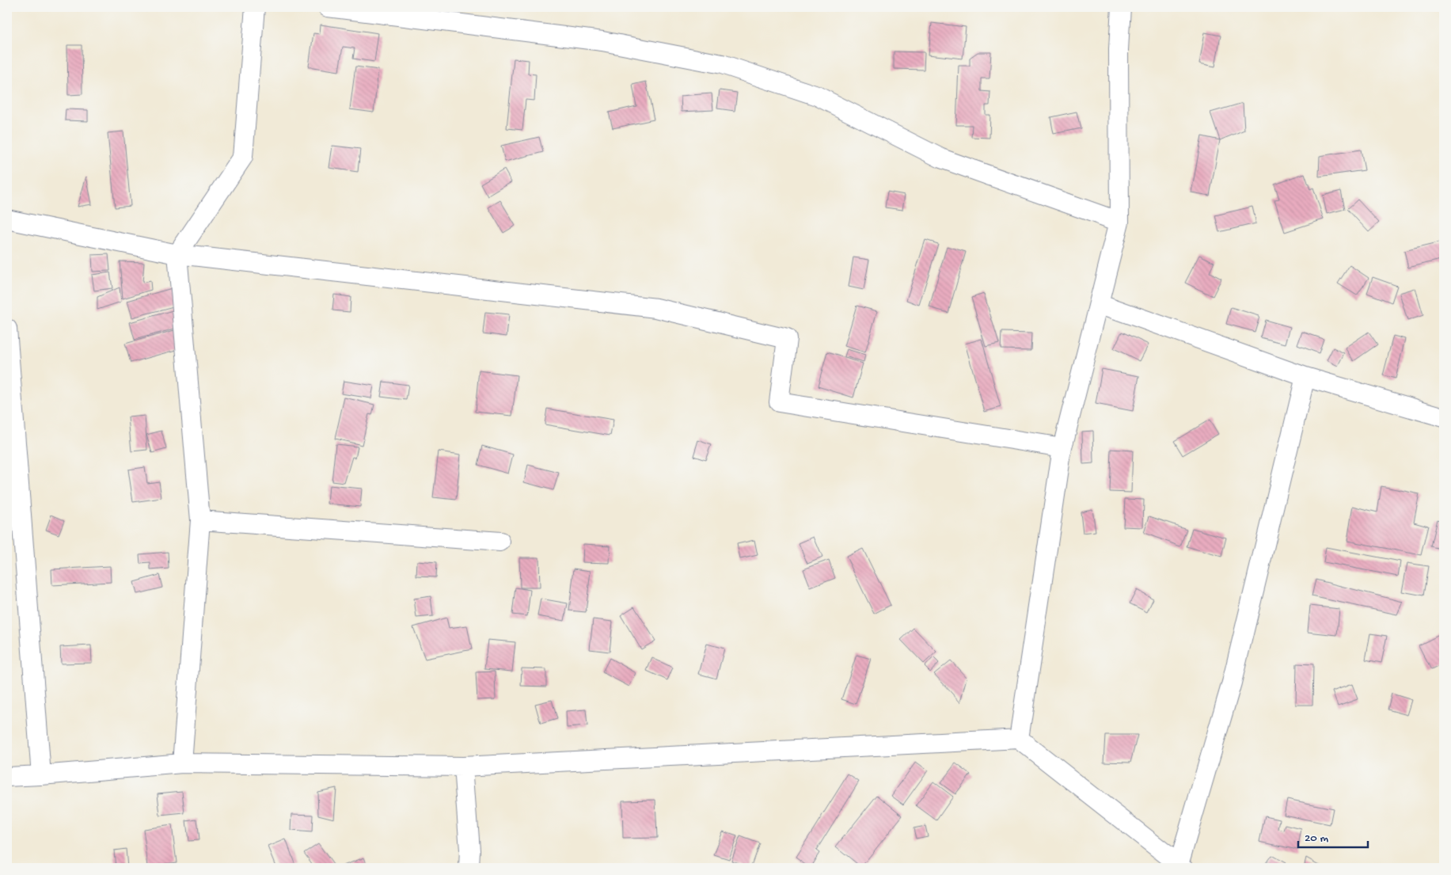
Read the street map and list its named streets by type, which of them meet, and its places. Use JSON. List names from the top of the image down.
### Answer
{
  "scale_bar": "20 m"
}
